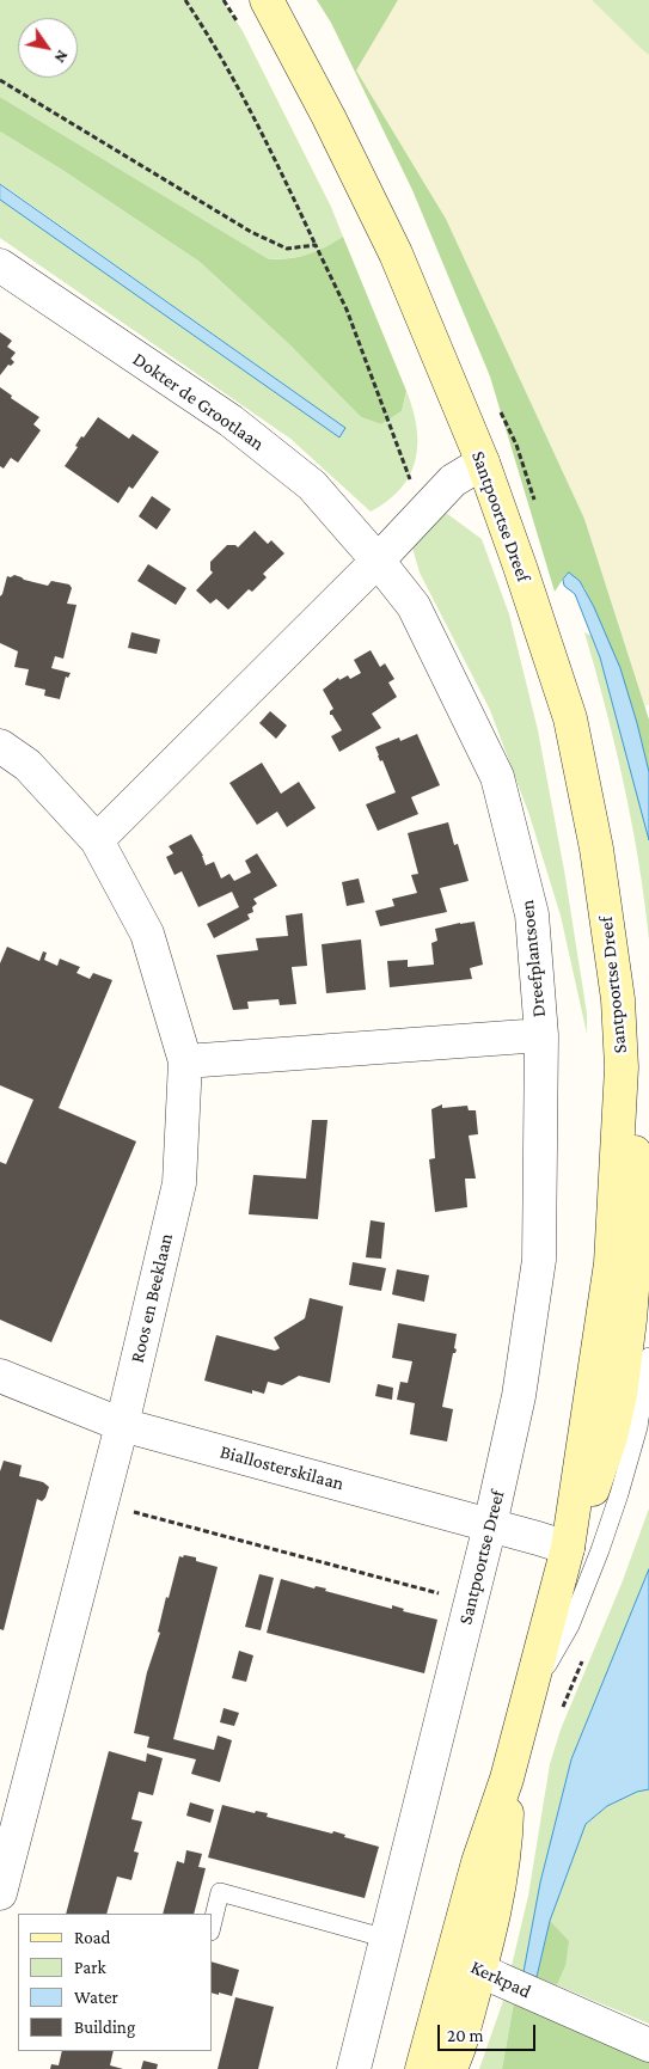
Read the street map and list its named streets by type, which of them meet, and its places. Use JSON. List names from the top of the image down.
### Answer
{
  "streets": {
    "street": [
      "Dokter de Grootlaan",
      "Santpoortse Dreef",
      "Dreefplantsoen",
      "Roos en Beeklaan",
      "Biallosterskilaan",
      "Kerkpad"
    ]
  },
  "crossings": [
    ["Dokter de Grootlaan", "Dreefplantsoen"],
    ["Santpoortse Dreef", "Dreefplantsoen"],
    ["Santpoortse Dreef", "Biallosterskilaan"],
    ["Santpoortse Dreef", "Kerkpad"],
    ["Dreefplantsoen", "Roos en Beeklaan"],
    ["Roos en Beeklaan", "Biallosterskilaan"]
  ],
  "legend": [
    "Road",
    "Park",
    "Water",
    "Building"
  ],
  "scale_bar": "20 m",
  "north": "bottom right"
}
